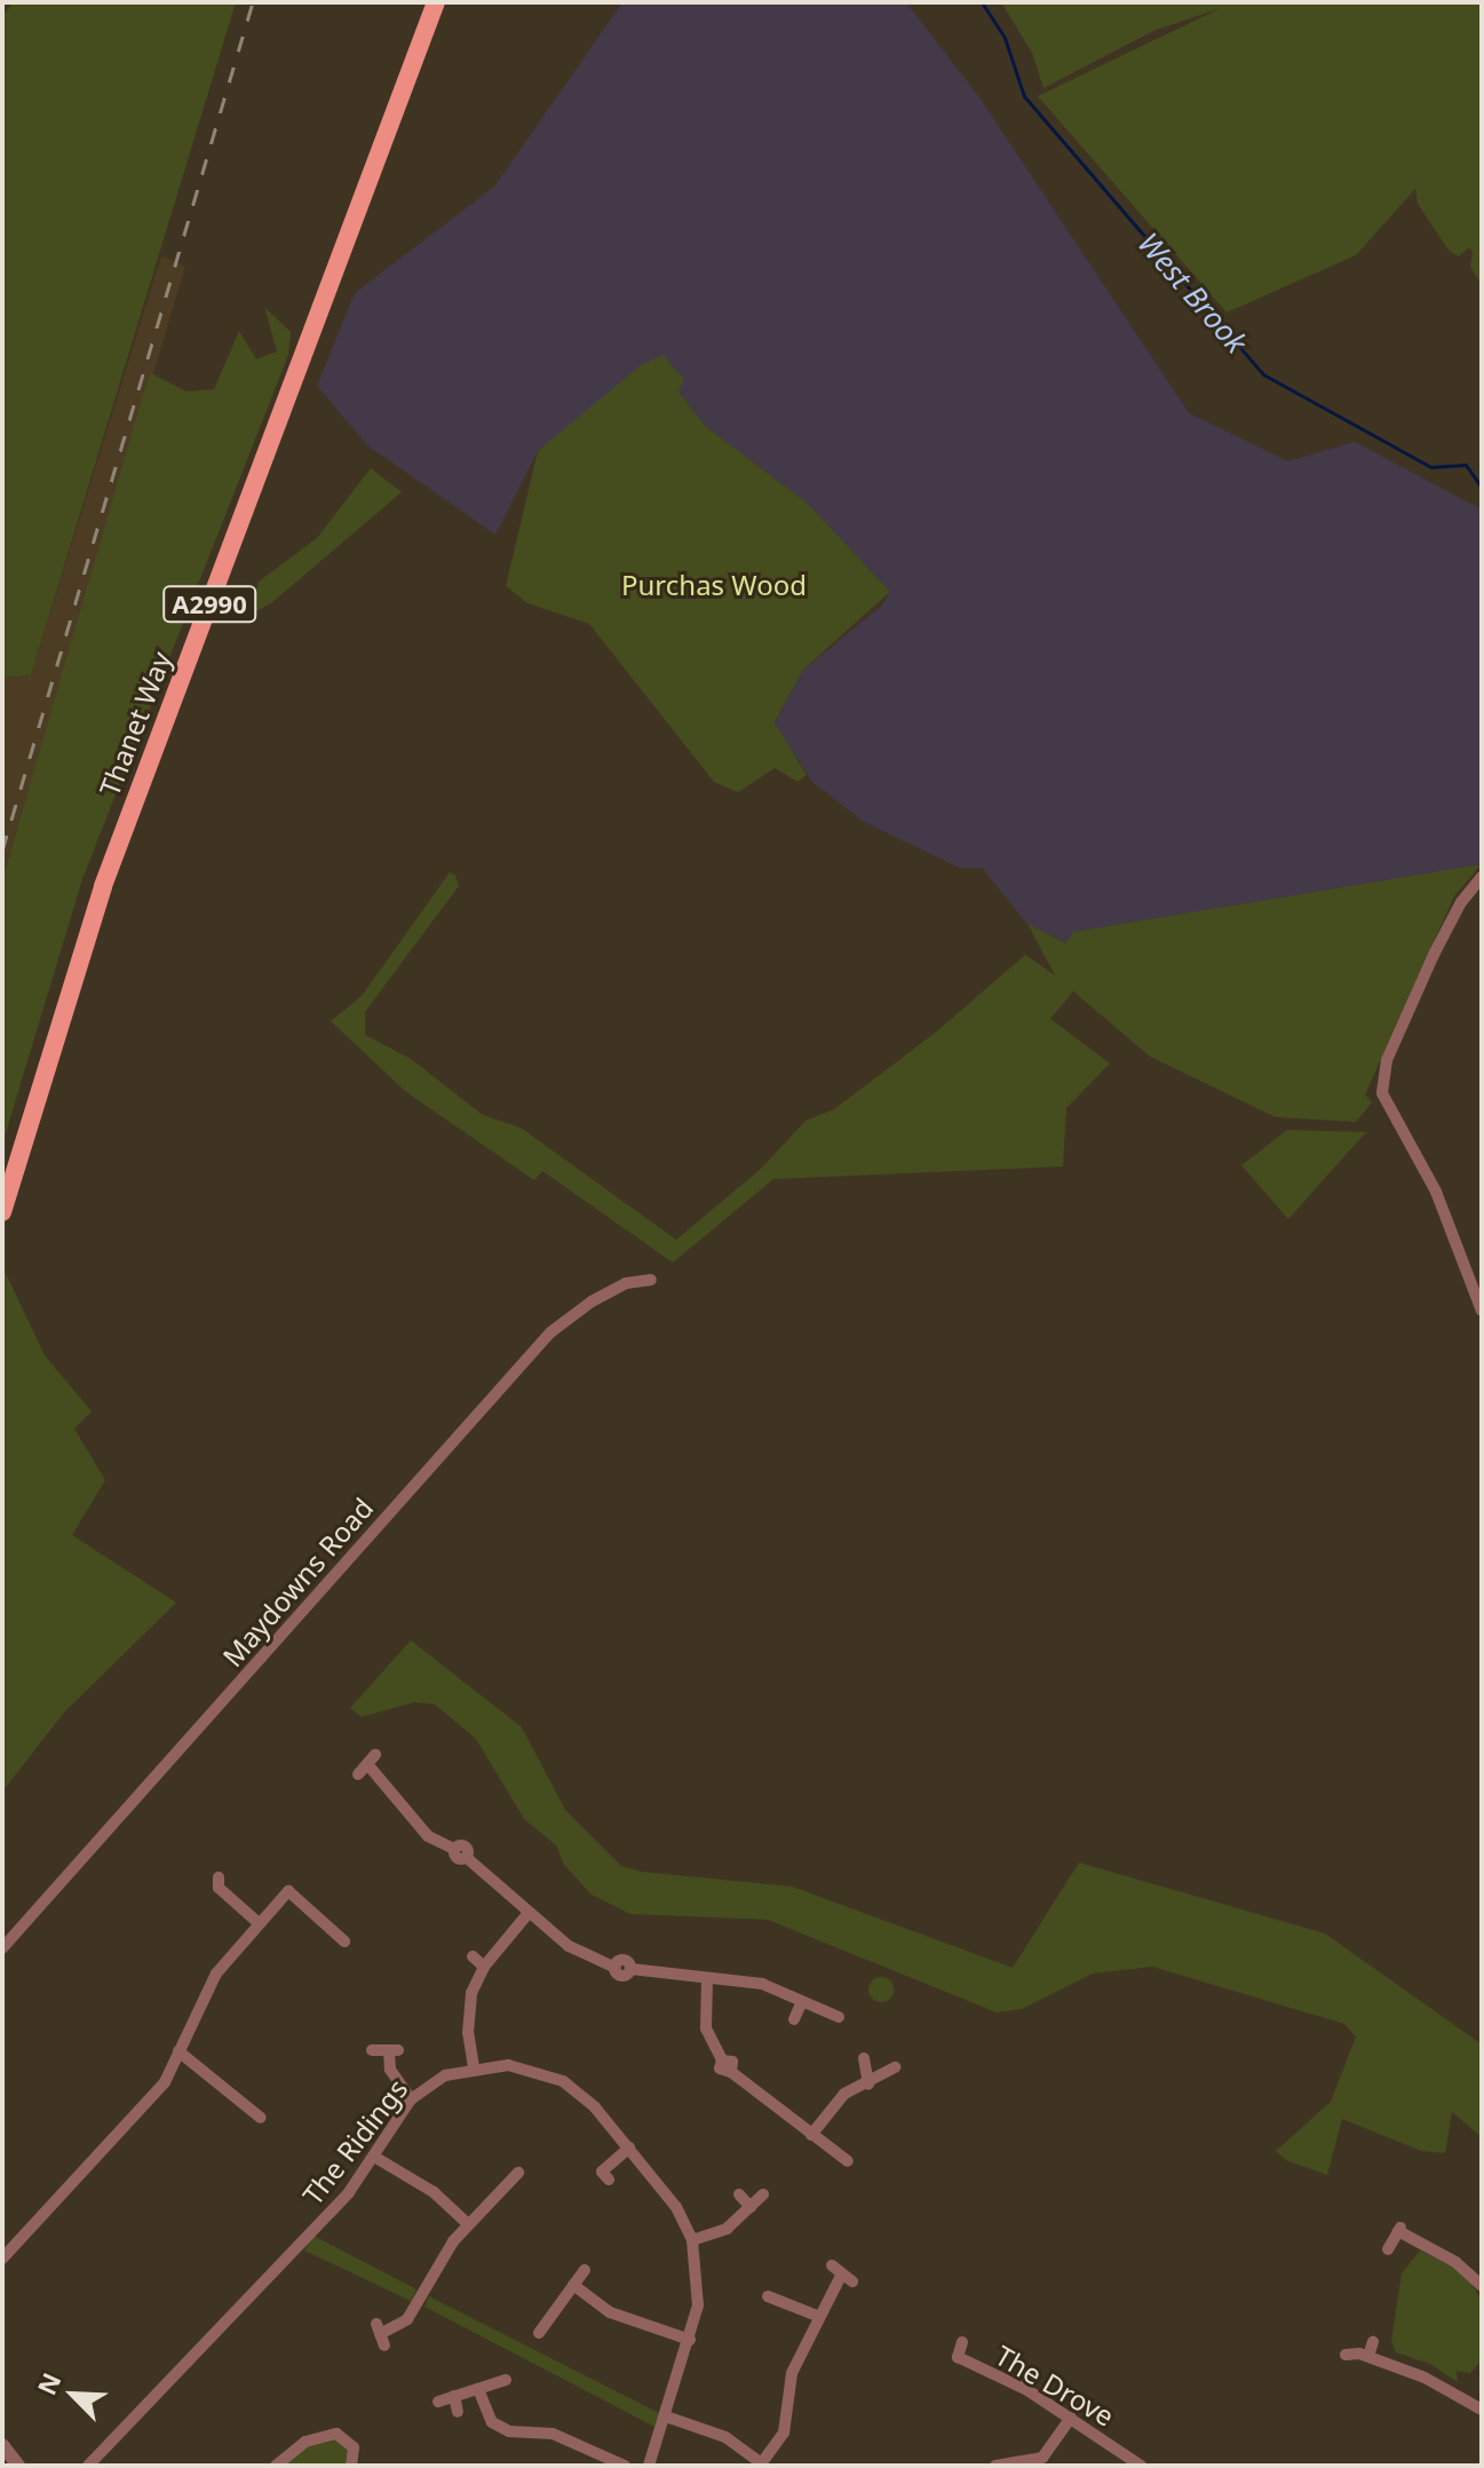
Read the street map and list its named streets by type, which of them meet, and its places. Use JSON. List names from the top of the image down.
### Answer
{
  "streets": {
    "main road": ["A2990", "Thanet Way"],
    "street": ["Maydowns Road", "The Ridings", "The Drove"]
  },
  "water": ["West Brook"],
  "parks": ["Purchas Wood"],
  "north": "top left"
}
